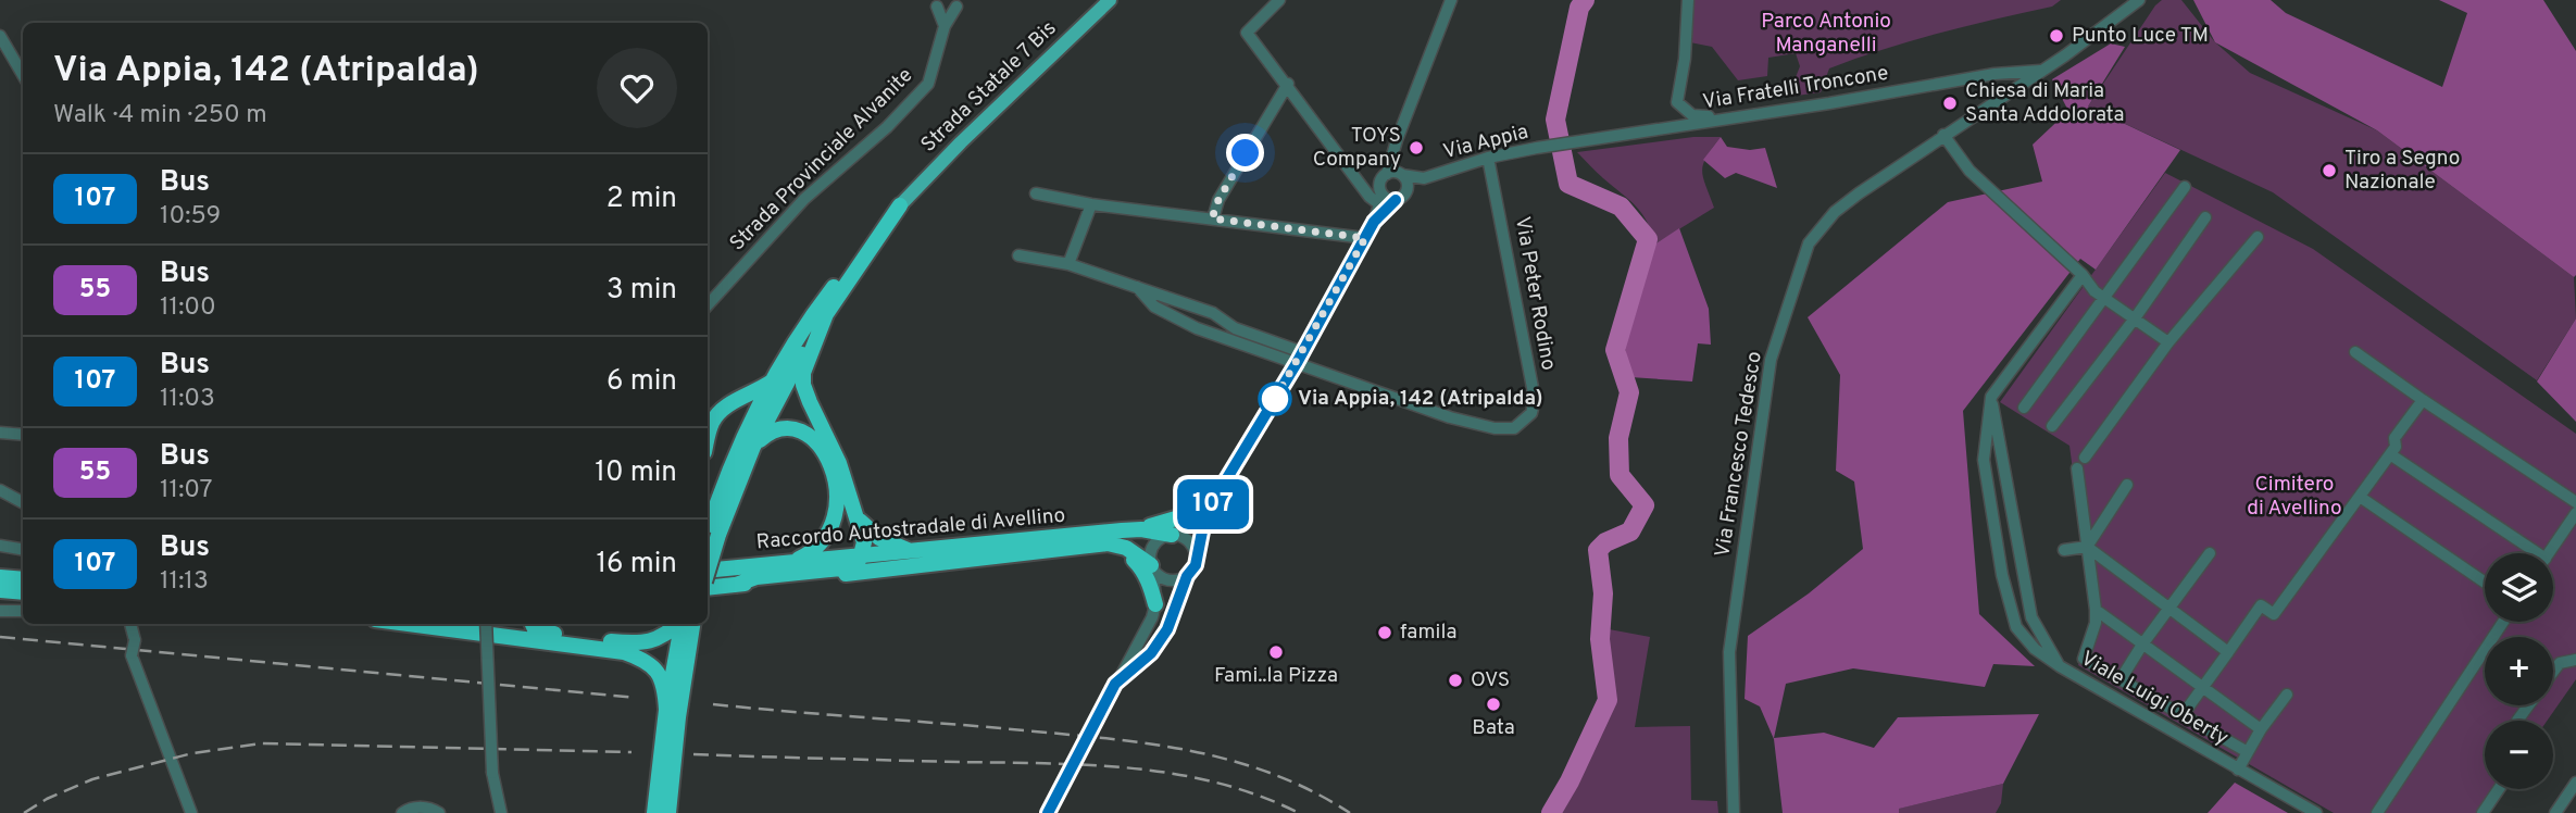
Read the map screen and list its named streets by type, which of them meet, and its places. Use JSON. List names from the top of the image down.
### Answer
{
  "streets": {
    "highway": ["Raccordo Autostradale di Avellino"],
    "main road": ["Strada Statale 7 Bis"],
    "street": [
      "Via Fratelli Troncone",
      "Via Appia",
      "Strada Provinciale Alvanite",
      "Via Peter Rodino",
      "Via Francesco Tedesco",
      "Viale Luigi Oberty"
    ]
  },
  "crossings": [
    ["Via Fratelli Troncone", "Via Appia"],
    ["Via Fratelli Troncone", "Via Francesco Tedesco"],
    ["Via Appia", "Via Peter Rodino"]
  ],
  "parks": ["Parco Antonio Manganelli", "Cimitero di Avellino"],
  "places": [
    "Punto Luce TM",
    "Chiesa di Maria Santa Addolorata",
    "TOYS Company",
    "Tiro a Segno Nazionale",
    "Via Appia, 142 (Atripalda)",
    "famila",
    "Fami..la Pizza",
    "OVS",
    "Bata"
  ],
  "lines": ["bus line 107"],
  "page": {
    "on_map": "107",
    "heading": ["Via Appia, 142 (Atripalda)", "Walk · 4 min · 250 m"],
    "list": [
      {
        "mark": "107",
        "name": "Bus",
        "note": "10:59",
        "value": "2 min"
      },
      {
        "mark": "55",
        "name": "Bus",
        "note": "11:00",
        "value": "3 min"
      },
      {
        "mark": "107",
        "name": "Bus",
        "note": "11:03",
        "value": "6 min"
      },
      {
        "mark": "55",
        "name": "Bus",
        "note": "11:07",
        "value": "10 min"
      },
      {
        "mark": "107",
        "name": "Bus",
        "note": "11:13",
        "value": "16 min"
      }
    ],
    "map_buttons": ["+", "−"]
  }
}
